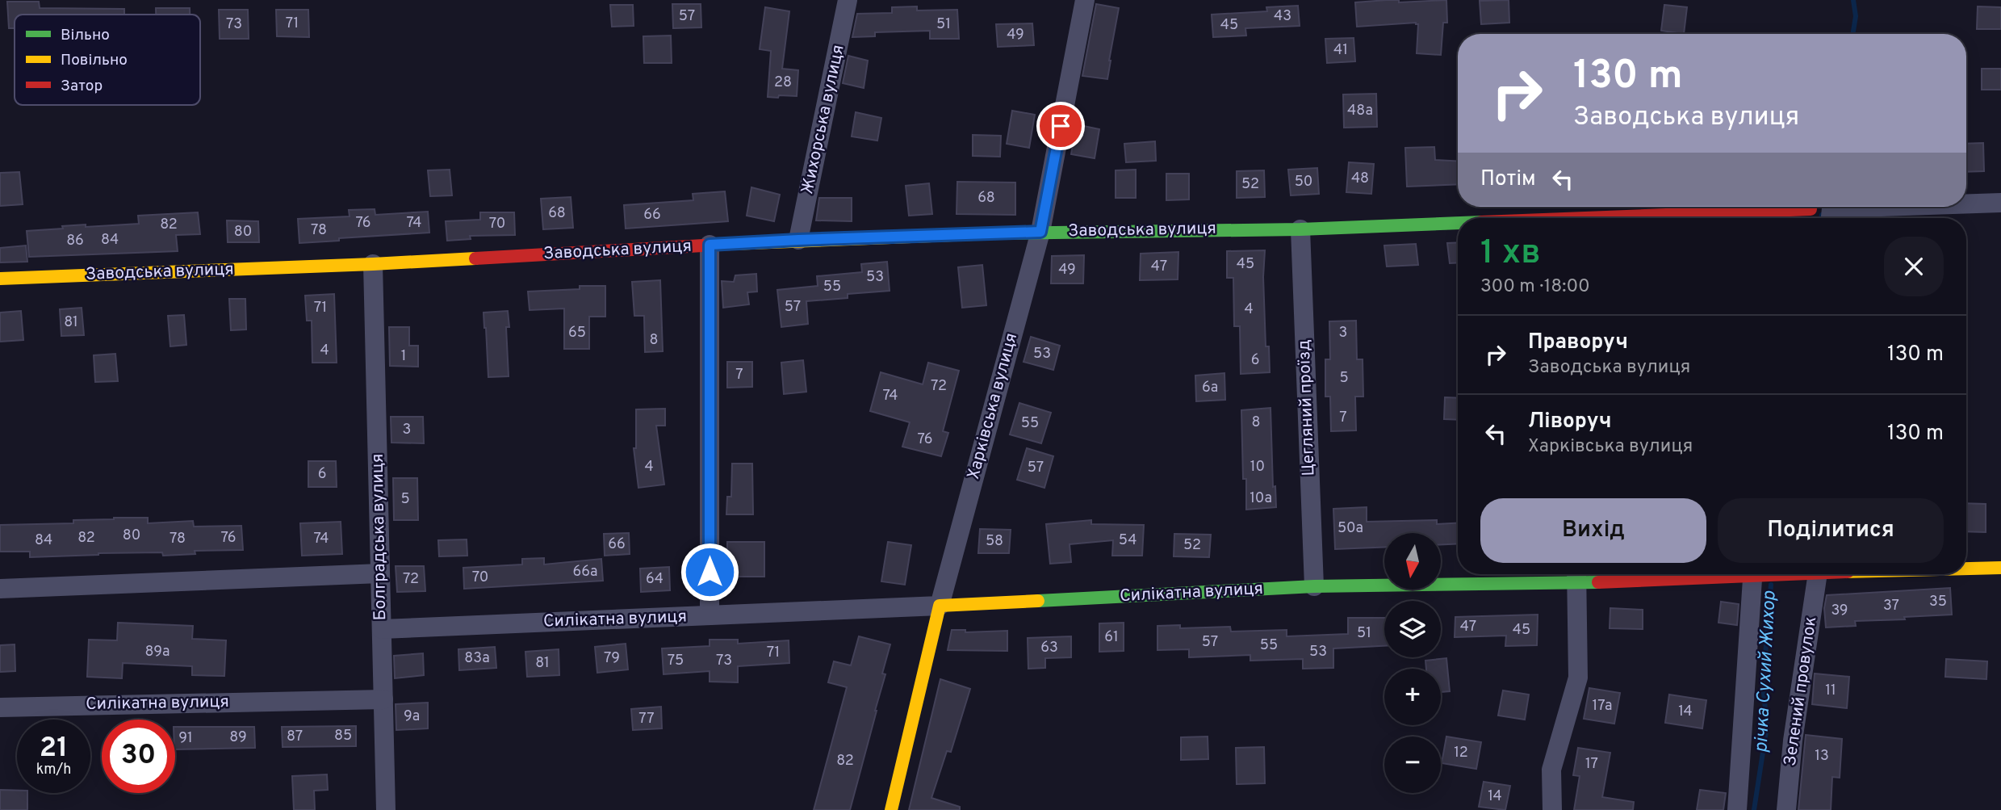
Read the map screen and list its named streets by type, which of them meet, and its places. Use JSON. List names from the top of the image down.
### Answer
{
  "streets": {
    "street": [
      "Жихорська вулиця",
      "Заводська вулиця",
      "Харківська вулиця",
      "Цегляний проїзд",
      "Болградська вулиця",
      "Силікатна вулиця",
      "Зелений провулок"
    ]
  },
  "crossings": [
    ["Жихорська вулиця", "Заводська вулиця"],
    ["Заводська вулиця", "Харківська вулиця"],
    ["Заводська вулиця", "Цегляний проїзд"],
    ["Заводська вулиця", "Болградська вулиця"],
    ["Харківська вулиця", "Силікатна вулиця"],
    ["Цегляний проїзд", "Силікатна вулиця"],
    ["Болградська вулиця", "Силікатна вулиця"]
  ],
  "water": ["річка Сухий Жихор"],
  "house_numbers": [
    "57",
    "43",
    "71",
    "73",
    "51",
    "45",
    "49",
    "41",
    "28",
    "48а",
    "48",
    "50",
    "52",
    "68",
    "68",
    "66",
    "76",
    "74",
    "70",
    "82",
    "78",
    "80",
    "84",
    "86",
    "45",
    "47",
    "49",
    "53",
    "55",
    "57",
    "71",
    "4",
    "81",
    "65",
    "3",
    "8",
    "4",
    "53",
    "1",
    "6",
    "7",
    "5",
    "72",
    "6а",
    "74",
    "7",
    "8",
    "55",
    "3",
    "76",
    "4",
    "10",
    "57",
    "6",
    "10а",
    "5",
    "50а",
    "80",
    "82",
    "76",
    "78",
    "74",
    "84",
    "54",
    "58",
    "66",
    "52",
    "66а",
    "70",
    "72",
    "64",
    "35",
    "37",
    "39",
    "47",
    "45",
    "51",
    "61",
    "57",
    "55",
    "63",
    "89а",
    "53",
    "71",
    "83а",
    "79",
    "75",
    "73",
    "81",
    "11",
    "17а",
    "14",
    "9а",
    "77",
    "85",
    "87",
    "89",
    "91",
    "12",
    "13",
    "82",
    "17",
    "14"
  ],
  "legend": ["Вільно", "Повільно", "Затор"],
  "north": "bottom",
  "page": {
    "turn": ["130 m", "Заводська вулиця"],
    "then": "Потім",
    "heading": ["1 хв", "300 m · 18:00"],
    "list": [
      {
        "name": "Праворуч",
        "note": "Заводська вулиця",
        "value": "130 m"
      },
      {
        "name": "Ліворуч",
        "note": "Харківська вулиця",
        "value": "130 m"
      }
    ],
    "buttons": ["Вихід", "Поділитися"],
    "map_buttons": ["+", "−"],
    "speed": "21 km/h",
    "limit": "30"
  }
}
